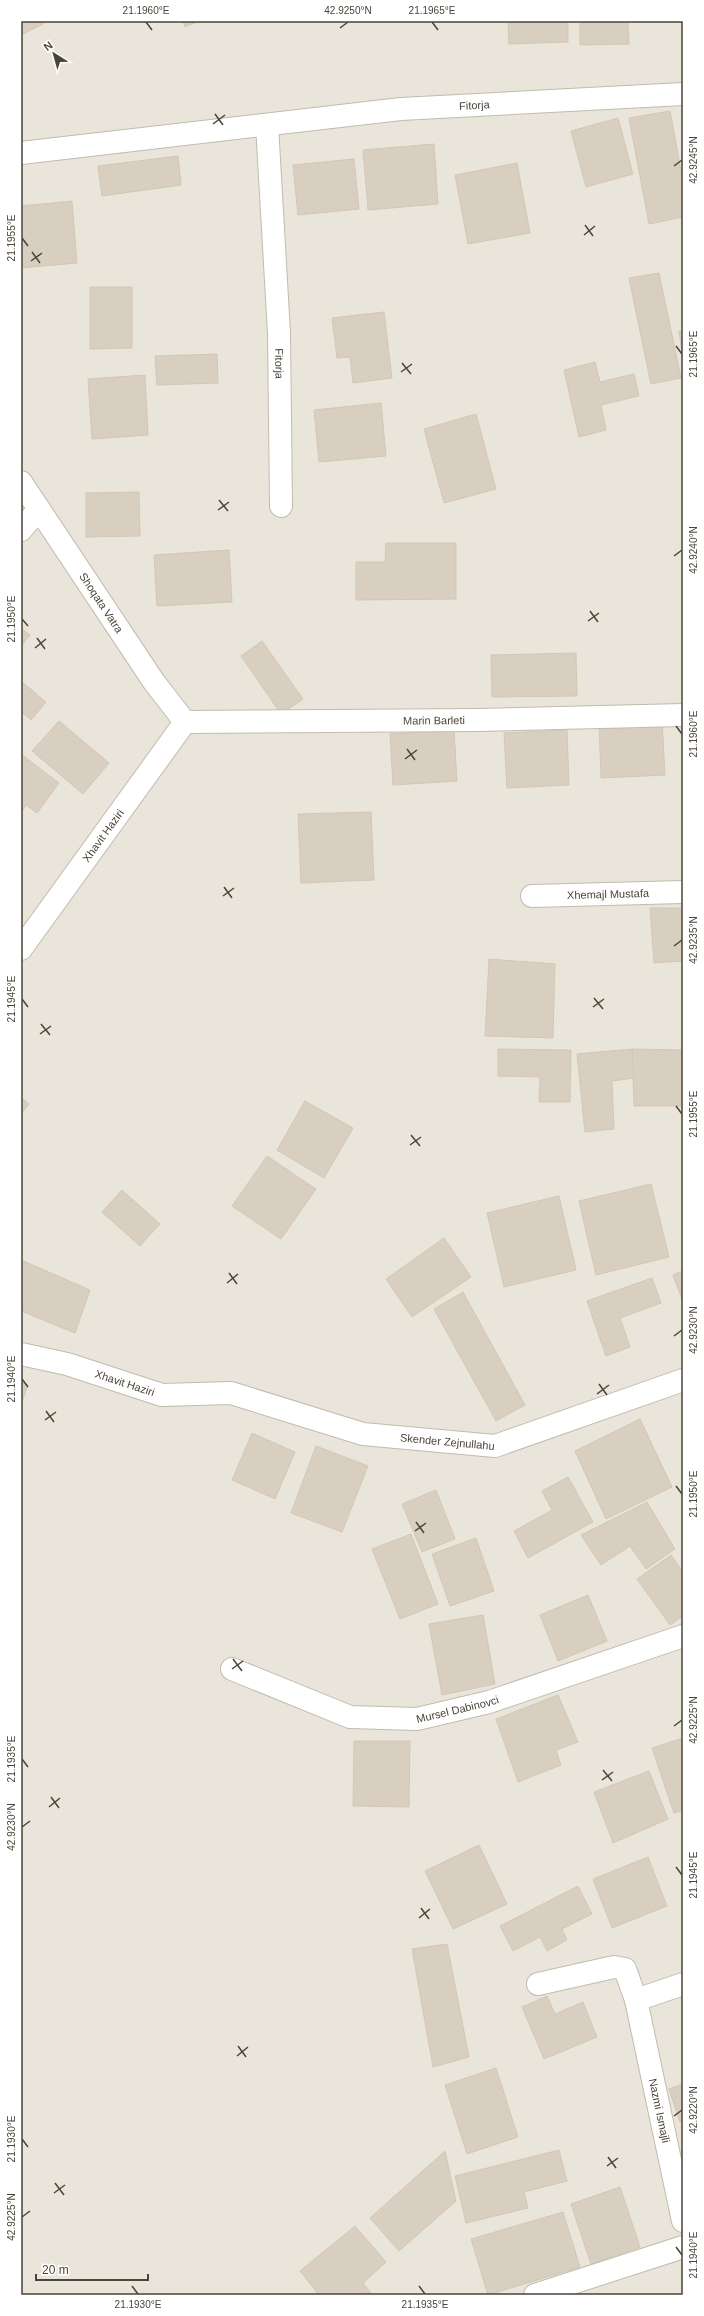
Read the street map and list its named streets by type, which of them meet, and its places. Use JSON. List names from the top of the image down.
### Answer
{
  "streets": {
    "street": [
      "Fitorja",
      "Shoqata Vatra",
      "Marin Barleti",
      "Xhavit Haziri",
      "Xhemajl Mustafa",
      "Skender Zejnullahu",
      "Mursel Dabinovci",
      "Nazmi Ismajli"
    ]
  },
  "crossings": [
    ["Shoqata Vatra", "Marin Barleti"],
    ["Shoqata Vatra", "Xhavit Haziri"],
    ["Marin Barleti", "Xhavit Haziri"],
    ["Xhavit Haziri", "Skender Zejnullahu"]
  ],
  "scale_bar": "20 m",
  "north": "top left",
  "coordinates": [
    "21.1960°E",
    "42.9250°N",
    "21.1965°E",
    "42.9245°N",
    "21.1955°E",
    "42.9240°N",
    "21.1950°E",
    "42.9235°N",
    "21.1945°E",
    "42.9230°N",
    "21.1940°E",
    "42.9225°N",
    "21.1935°E",
    "42.9220°N",
    "21.1930°E"
  ]
}
